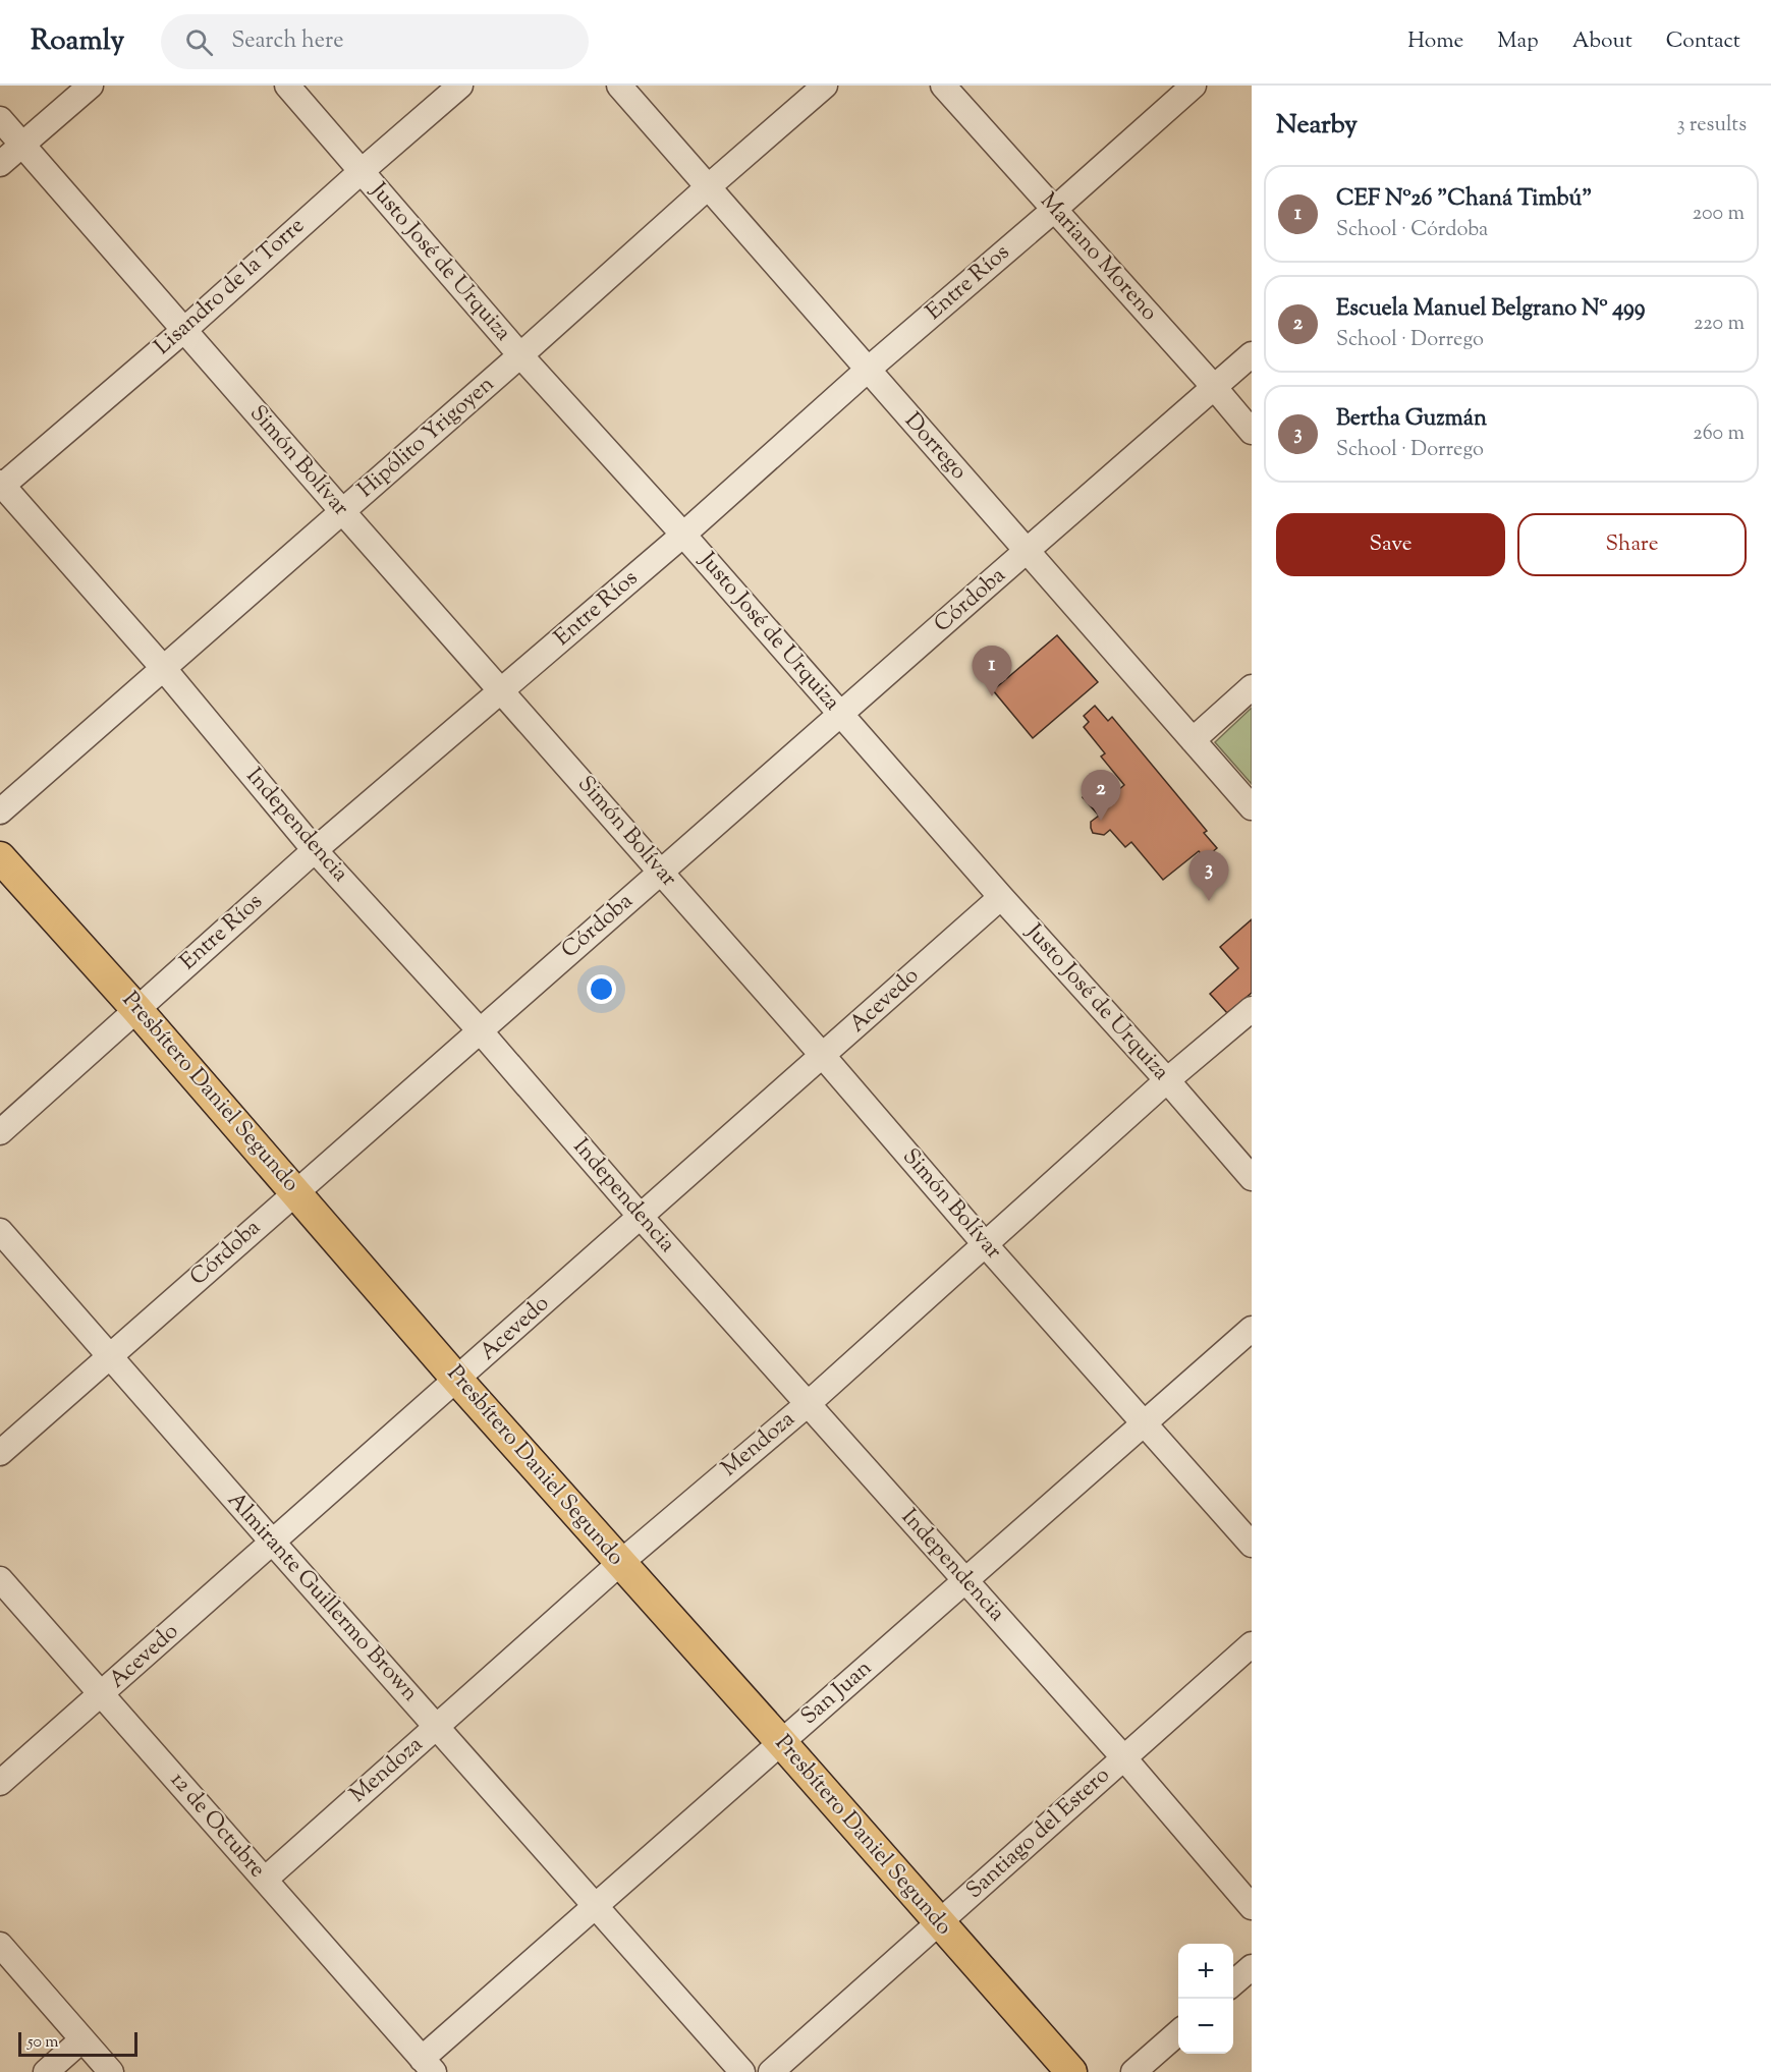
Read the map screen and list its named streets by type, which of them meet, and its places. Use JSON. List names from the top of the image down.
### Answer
{
  "streets": {
    "main road": ["Presbítero Daniel Segundo"],
    "street": [
      "Mariano Moreno",
      "Justo José de Urquiza",
      "Entre Ríos",
      "Lisandro de la Torre",
      "Hipólito Yrigoyen",
      "Dorrego",
      "Simón Bolívar",
      "Córdoba",
      "Independencia",
      "Acevedo",
      "Mendoza",
      "Almirante Guillermo Brown",
      "San Juan",
      "12 de Octubre",
      "Santiago del Estero"
    ]
  },
  "crossings": [
    ["Mariano Moreno", "Entre Ríos"],
    ["Mariano Moreno", "Córdoba"],
    ["Justo José de Urquiza", "Entre Ríos"],
    ["Justo José de Urquiza", "Lisandro de la Torre"],
    ["Justo José de Urquiza", "Hipólito Yrigoyen"],
    ["Justo José de Urquiza", "Córdoba"],
    ["Justo José de Urquiza", "Acevedo"],
    ["Justo José de Urquiza", "Mendoza"],
    ["Entre Ríos", "Dorrego"],
    ["Entre Ríos", "Simón Bolívar"],
    ["Entre Ríos", "Independencia"],
    ["Entre Ríos", "Presbítero Daniel Segundo"],
    ["Lisandro de la Torre", "Simón Bolívar"],
    ["Lisandro de la Torre", "Independencia"],
    ["Hipólito Yrigoyen", "Dorrego"],
    ["Hipólito Yrigoyen", "Simón Bolívar"],
    ["Hipólito Yrigoyen", "Independencia"],
    ["Dorrego", "Córdoba"],
    ["Simón Bolívar", "Córdoba"],
    ["Simón Bolívar", "Acevedo"],
    ["Simón Bolívar", "Mendoza"],
    ["Simón Bolívar", "San Juan"],
    ["Córdoba", "Independencia"],
    ["Córdoba", "Presbítero Daniel Segundo"],
    ["Córdoba", "Almirante Guillermo Brown"],
    ["Independencia", "Acevedo"],
    ["Independencia", "Mendoza"],
    ["Independencia", "San Juan"],
    ["Independencia", "Santiago del Estero"],
    ["Acevedo", "Presbítero Daniel Segundo"],
    ["Acevedo", "Almirante Guillermo Brown"],
    ["Acevedo", "12 de Octubre"],
    ["Presbítero Daniel Segundo", "Mendoza"],
    ["Presbítero Daniel Segundo", "San Juan"],
    ["Presbítero Daniel Segundo", "Santiago del Estero"],
    ["Mendoza", "Almirante Guillermo Brown"],
    ["Mendoza", "12 de Octubre"],
    ["Almirante Guillermo Brown", "San Juan"],
    ["San Juan", "12 de Octubre"]
  ],
  "scale_bar": "50 m",
  "page": {
    "header": "Roamly",
    "search": "Search here",
    "nav": [
      "Home",
      "Map",
      "About",
      "Contact"
    ],
    "heading": ["Nearby", "3 results"],
    "list": [
      {
        "mark": "1",
        "name": "CEF Nº26 \"Chaná Timbú\"",
        "note": "School · Córdoba",
        "value": "200 m"
      },
      {
        "mark": "2",
        "name": "Escuela Manuel Belgrano Nº 499",
        "note": "School · Dorrego",
        "value": "220 m"
      },
      {
        "mark": "3",
        "name": "Bertha Guzmán",
        "note": "School · Dorrego",
        "value": "260 m"
      }
    ],
    "buttons": ["Save", "Share"],
    "pins": ["1", "2", "3"],
    "map_buttons": ["+", "−"],
    "scale": "50 m"
  }
}
